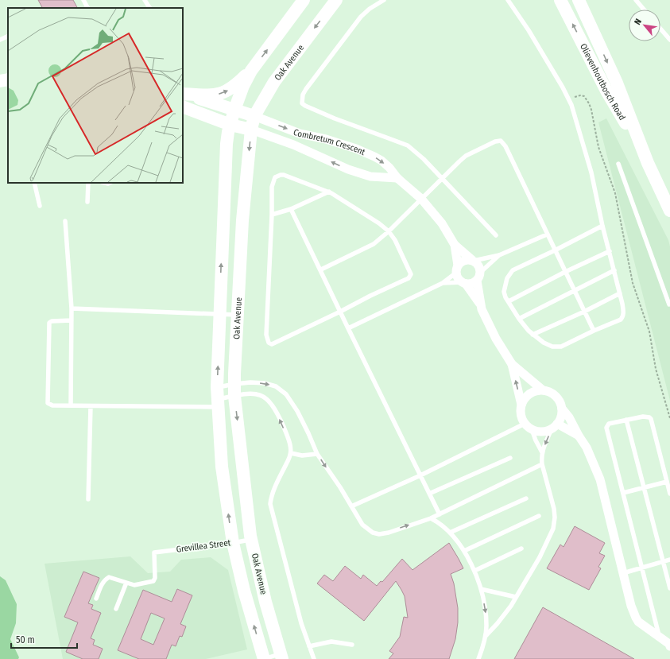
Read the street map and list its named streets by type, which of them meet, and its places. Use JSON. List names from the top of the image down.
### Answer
{
  "streets": {
    "street": ["Oak Avenue", "Olievenhoutbosch Road", "Combretum Crescent"],
    "lane": ["Grevillea Street"]
  },
  "crossings": [
    ["Oak Avenue", "Combretum Crescent"],
    ["Oak Avenue", "Grevillea Street"]
  ],
  "scale_bar": "50 m",
  "north": "top left"
}
